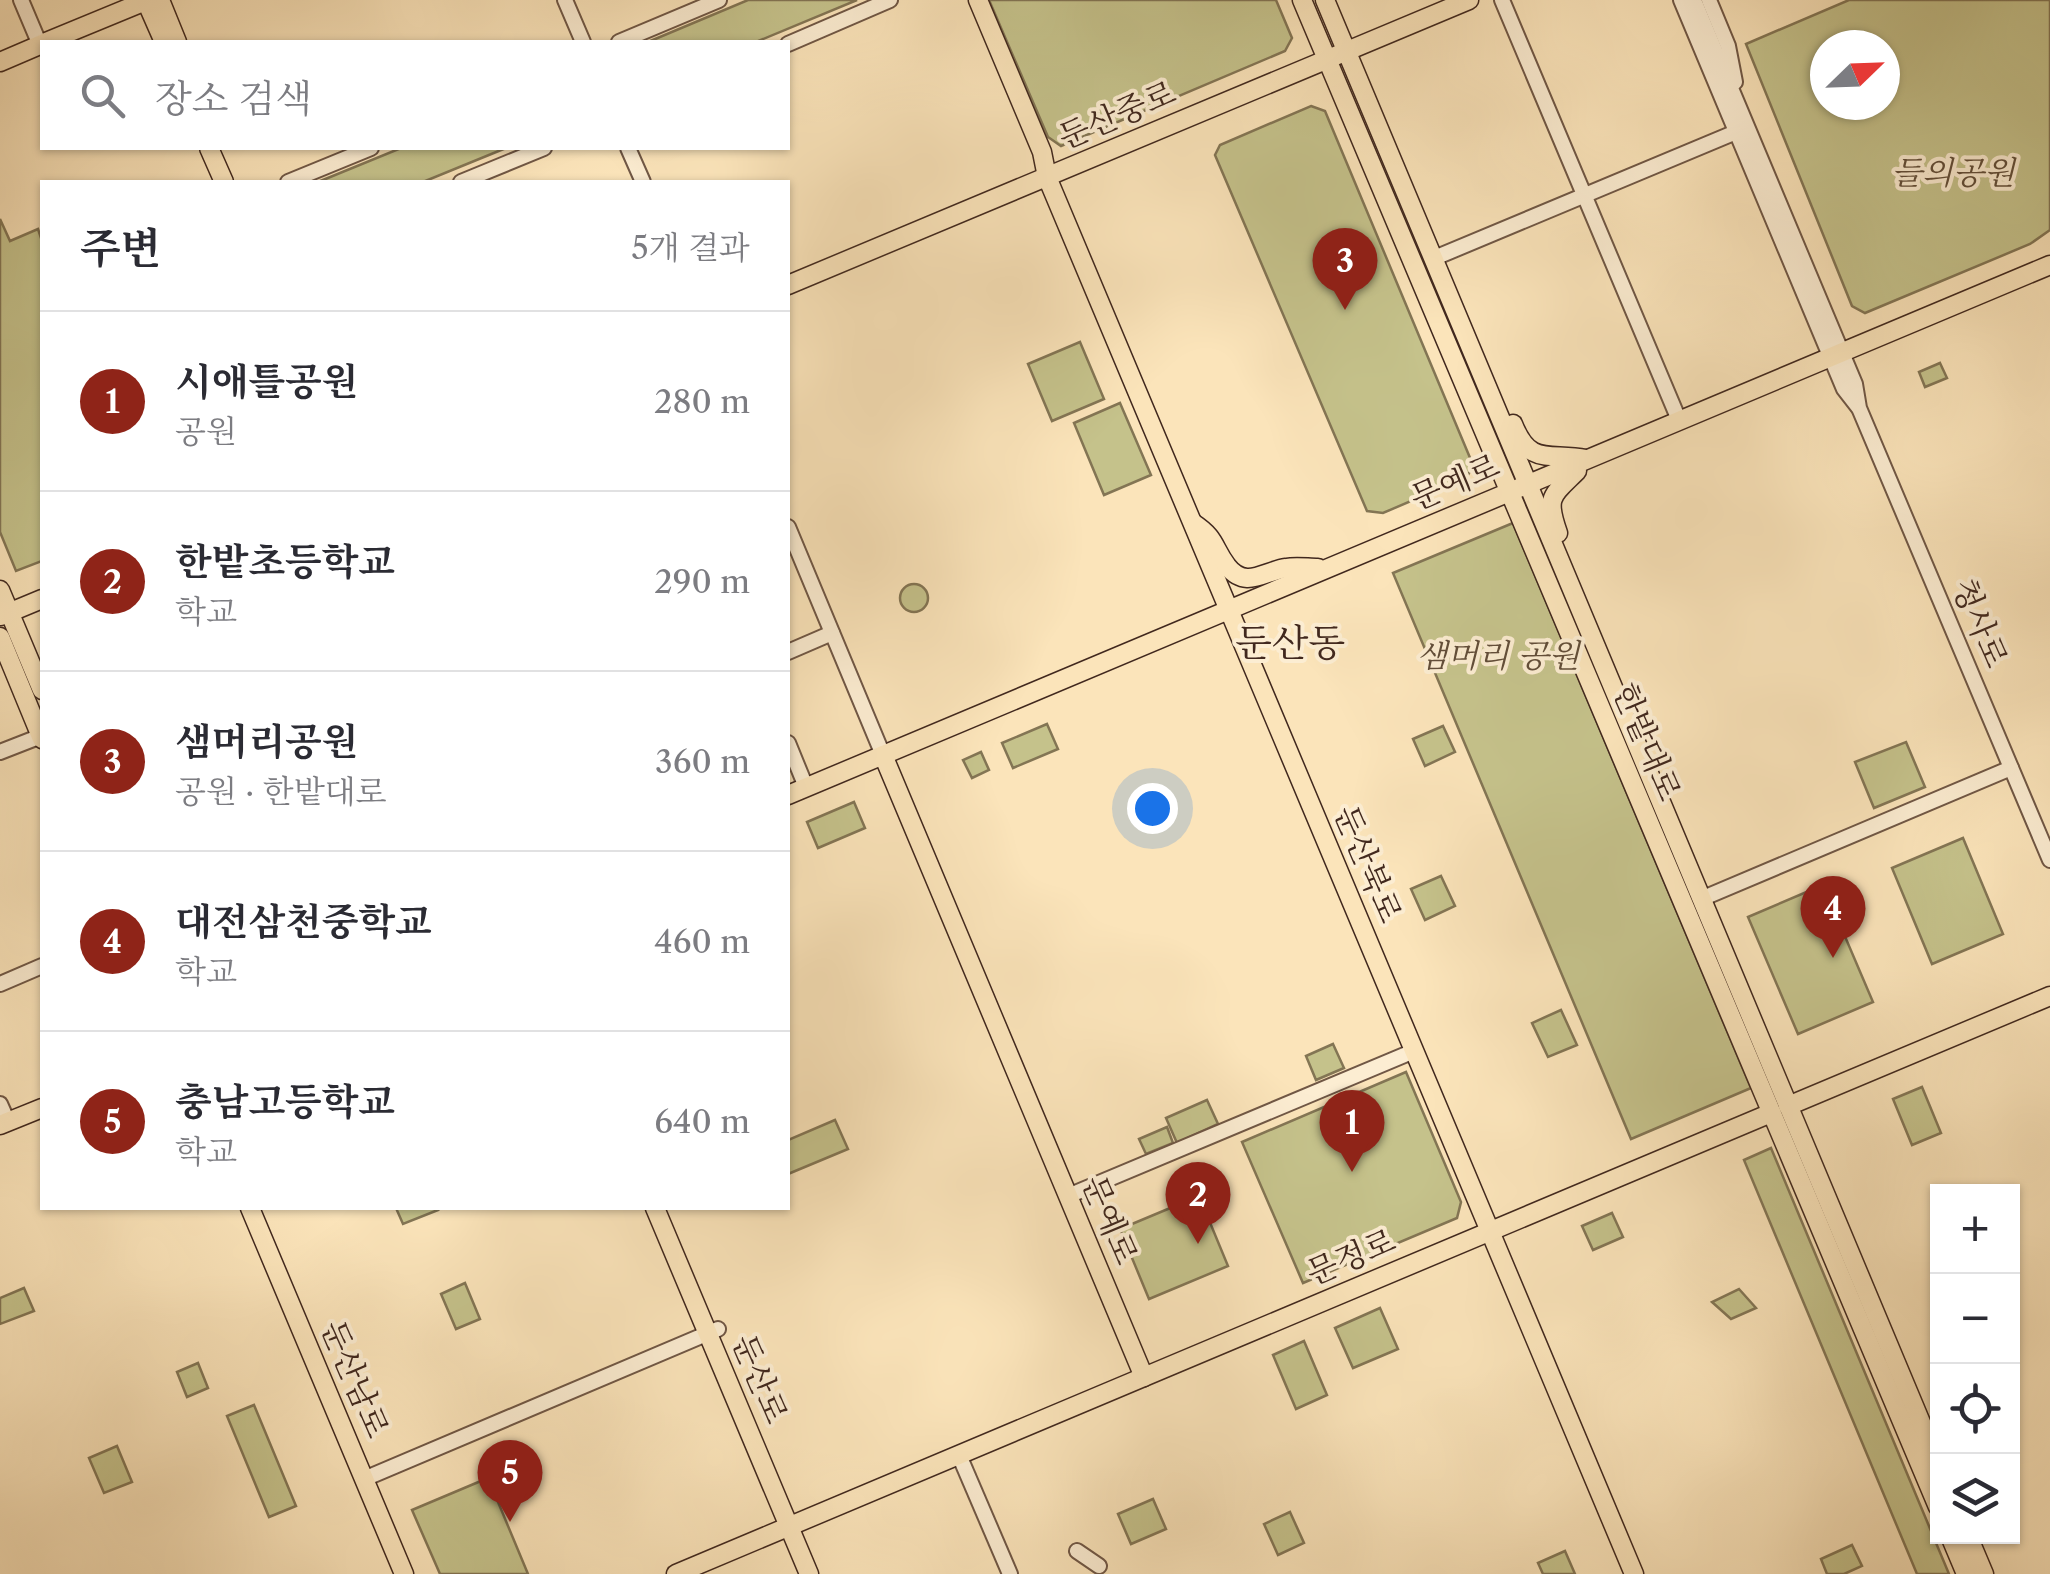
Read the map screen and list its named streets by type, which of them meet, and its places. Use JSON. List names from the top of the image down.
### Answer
{
  "streets": {
    "main road": [
      "둔산중로",
      "문예로",
      "한밭대로",
      "둔산북로",
      "문정로",
      "둔산남로",
      "둔산로"
    ],
    "street": ["청사로"]
  },
  "crossings": [
    ["둔산중로", "한밭대로"],
    ["둔산중로", "둔산북로"],
    ["문예로", "청사로"],
    ["문예로", "한밭대로"],
    ["문예로", "둔산북로"],
    ["문예로", "문정로"],
    ["한밭대로", "문정로"],
    ["둔산북로", "문정로"],
    ["문정로", "둔산로"]
  ],
  "districts": ["둔산동"],
  "parks": ["들의공원", "샘머리 공원"],
  "north": "top right",
  "page": {
    "search": "장소 검색",
    "heading": ["주변", "5개 결과"],
    "pins": [
      "3",
      "4",
      "1",
      "2",
      "5"
    ],
    "list": [
      {
        "mark": "1",
        "name": "시애틀공원",
        "note": "공원",
        "value": "280 m"
      },
      {
        "mark": "2",
        "name": "한밭초등학교",
        "note": "학교",
        "value": "290 m"
      },
      {
        "mark": "3",
        "name": "샘머리공원",
        "note": "공원 · 한밭대로",
        "value": "360 m"
      },
      {
        "mark": "4",
        "name": "대전삼천중학교",
        "note": "학교",
        "value": "460 m"
      },
      {
        "mark": "5",
        "name": "충남고등학교",
        "note": "학교",
        "value": "640 m"
      }
    ],
    "map_buttons": ["+", "−"]
  }
}
